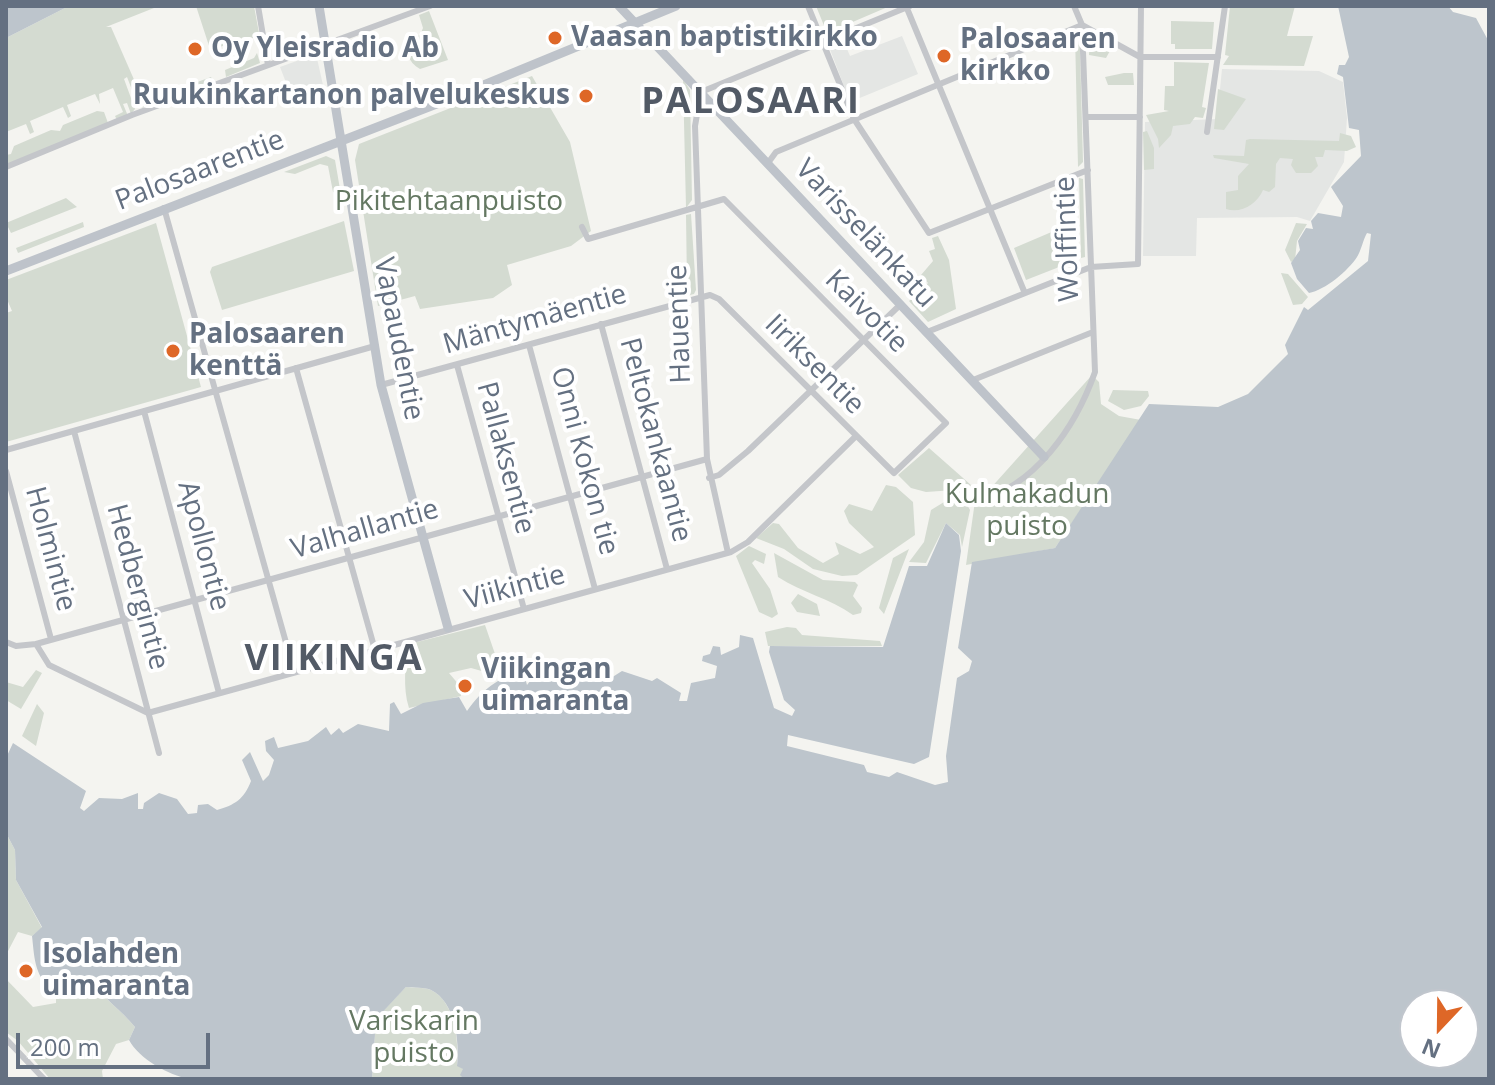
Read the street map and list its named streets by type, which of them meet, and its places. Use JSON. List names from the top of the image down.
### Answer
{
  "streets": {
    "street": [
      "Palosaarentie",
      "Varisselänkatu",
      "Wolffintie",
      "Kaivotie",
      "Mäntymäentie",
      "Hauentie",
      "Vapaudentie",
      "Iiriksentie",
      "Peltokankaantie",
      "Pallaksentie",
      "Onni Kokon tie",
      "Valhallantie",
      "Apollontie",
      "Holmintie",
      "Hedbergintie",
      "Viikintie"
    ]
  },
  "crossings": [
    ["Palosaarentie", "Varisselänkatu"],
    ["Palosaarentie", "Vapaudentie"],
    ["Varisselänkatu", "Wolffintie"],
    ["Varisselänkatu", "Hauentie"],
    ["Kaivotie", "Hauentie"],
    ["Kaivotie", "Iiriksentie"],
    ["Mäntymäentie", "Hauentie"],
    ["Mäntymäentie", "Vapaudentie"],
    ["Mäntymäentie", "Iiriksentie"],
    ["Mäntymäentie", "Peltokankaantie"],
    ["Mäntymäentie", "Pallaksentie"],
    ["Mäntymäentie", "Onni Kokon tie"],
    ["Hauentie", "Iiriksentie"],
    ["Hauentie", "Valhallantie"],
    ["Hauentie", "Viikintie"],
    ["Vapaudentie", "Valhallantie"],
    ["Vapaudentie", "Viikintie"],
    ["Iiriksentie", "Viikintie"],
    ["Peltokankaantie", "Valhallantie"],
    ["Peltokankaantie", "Viikintie"],
    ["Pallaksentie", "Valhallantie"],
    ["Pallaksentie", "Viikintie"],
    ["Onni Kokon tie", "Valhallantie"],
    ["Onni Kokon tie", "Viikintie"],
    ["Valhallantie", "Apollontie"],
    ["Valhallantie", "Holmintie"],
    ["Valhallantie", "Hedbergintie"],
    ["Apollontie", "Viikintie"],
    ["Hedbergintie", "Viikintie"]
  ],
  "districts": ["PALOSAARI", "VIIKINGA"],
  "parks": ["Pikitehtaanpuisto", "Kulmakadun puisto", "Variskarin puisto"],
  "places": [
    "Vaasan baptistikirkko",
    "Oy Yleisradio Ab",
    "Palosaaren kirkko",
    "Ruukinkartanon palvelukeskus",
    "Palosaaren kenttä",
    "Viikingan uimaranta",
    "Isolahden uimaranta"
  ],
  "scale_bar": "200 m",
  "north": "bottom"
}
